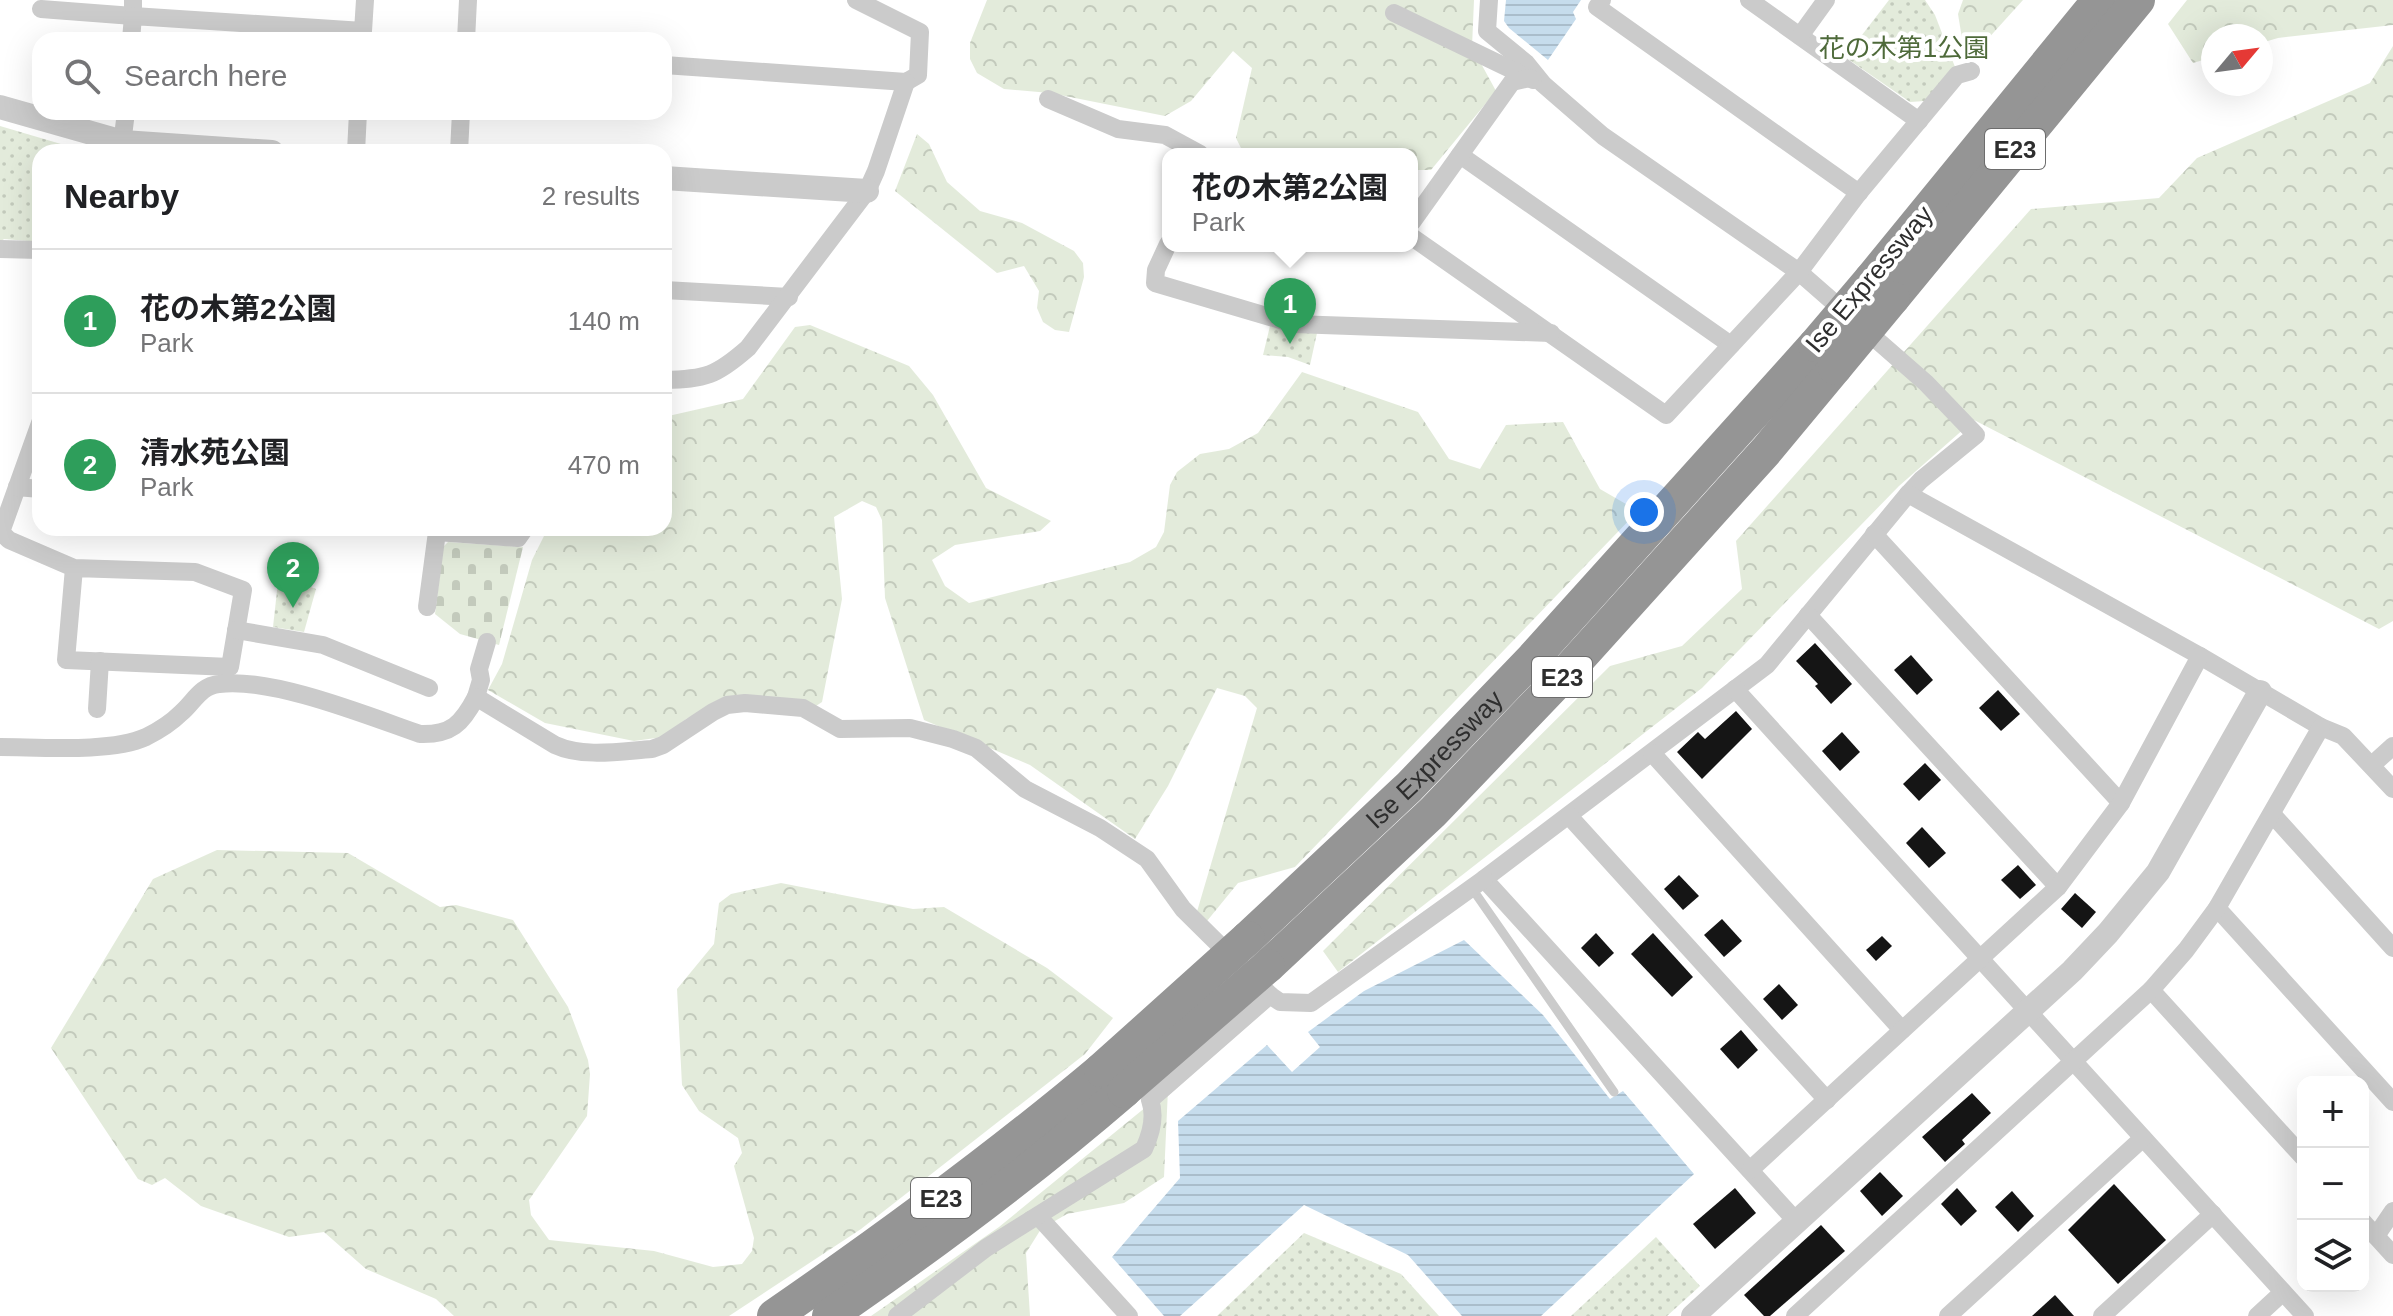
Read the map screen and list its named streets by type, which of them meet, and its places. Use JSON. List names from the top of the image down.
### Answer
{
  "streets": {
    "highway": ["E23", "Ise Expressway"]
  },
  "parks": ["花の木第1公園"],
  "north": "top right",
  "page": {
    "search": "Search here",
    "heading": ["Nearby", "2 results"],
    "popup": ["花の木第2公園", "Park"],
    "list": [
      {
        "mark": "1",
        "name": "花の木第2公園",
        "note": "Park",
        "value": "140 m"
      },
      {
        "mark": "2",
        "name": "清水苑公園",
        "note": "Park",
        "value": "470 m"
      }
    ],
    "pins": ["1", "2"],
    "map_buttons": ["+", "−"]
  }
}
